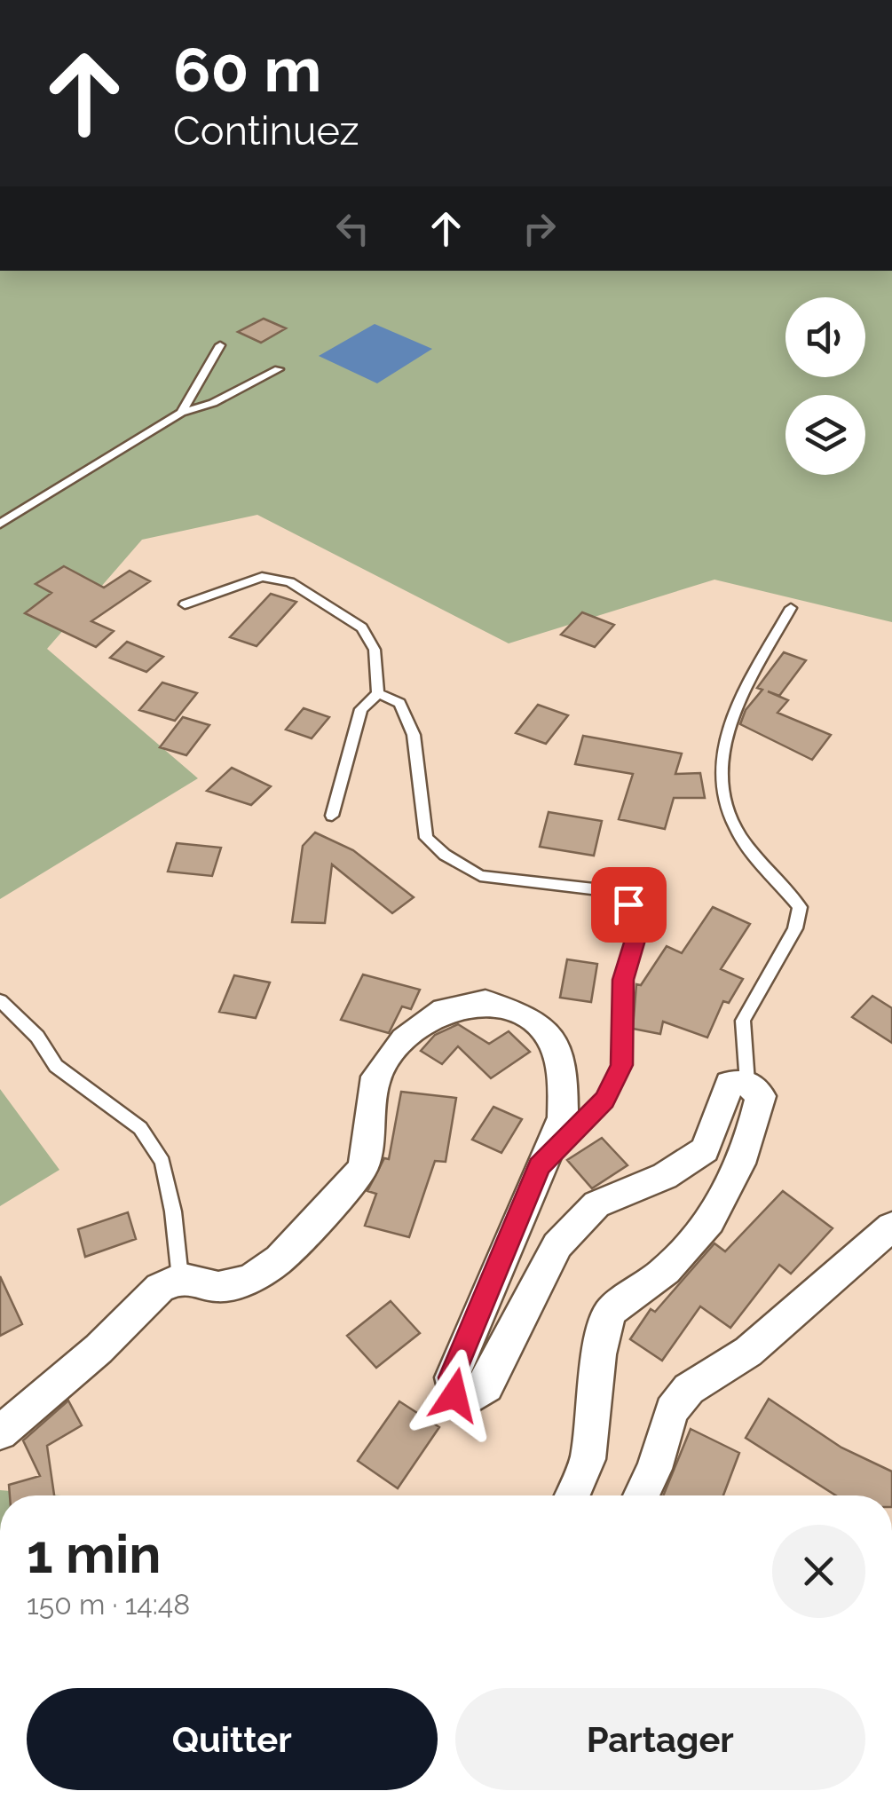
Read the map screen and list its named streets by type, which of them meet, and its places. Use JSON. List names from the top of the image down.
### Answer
{
  "page": {
    "turn": ["60 m", "Continuez"],
    "heading": ["1 min", "150 m · 14:48"],
    "buttons": ["Quitter", "Partager"]
  }
}
